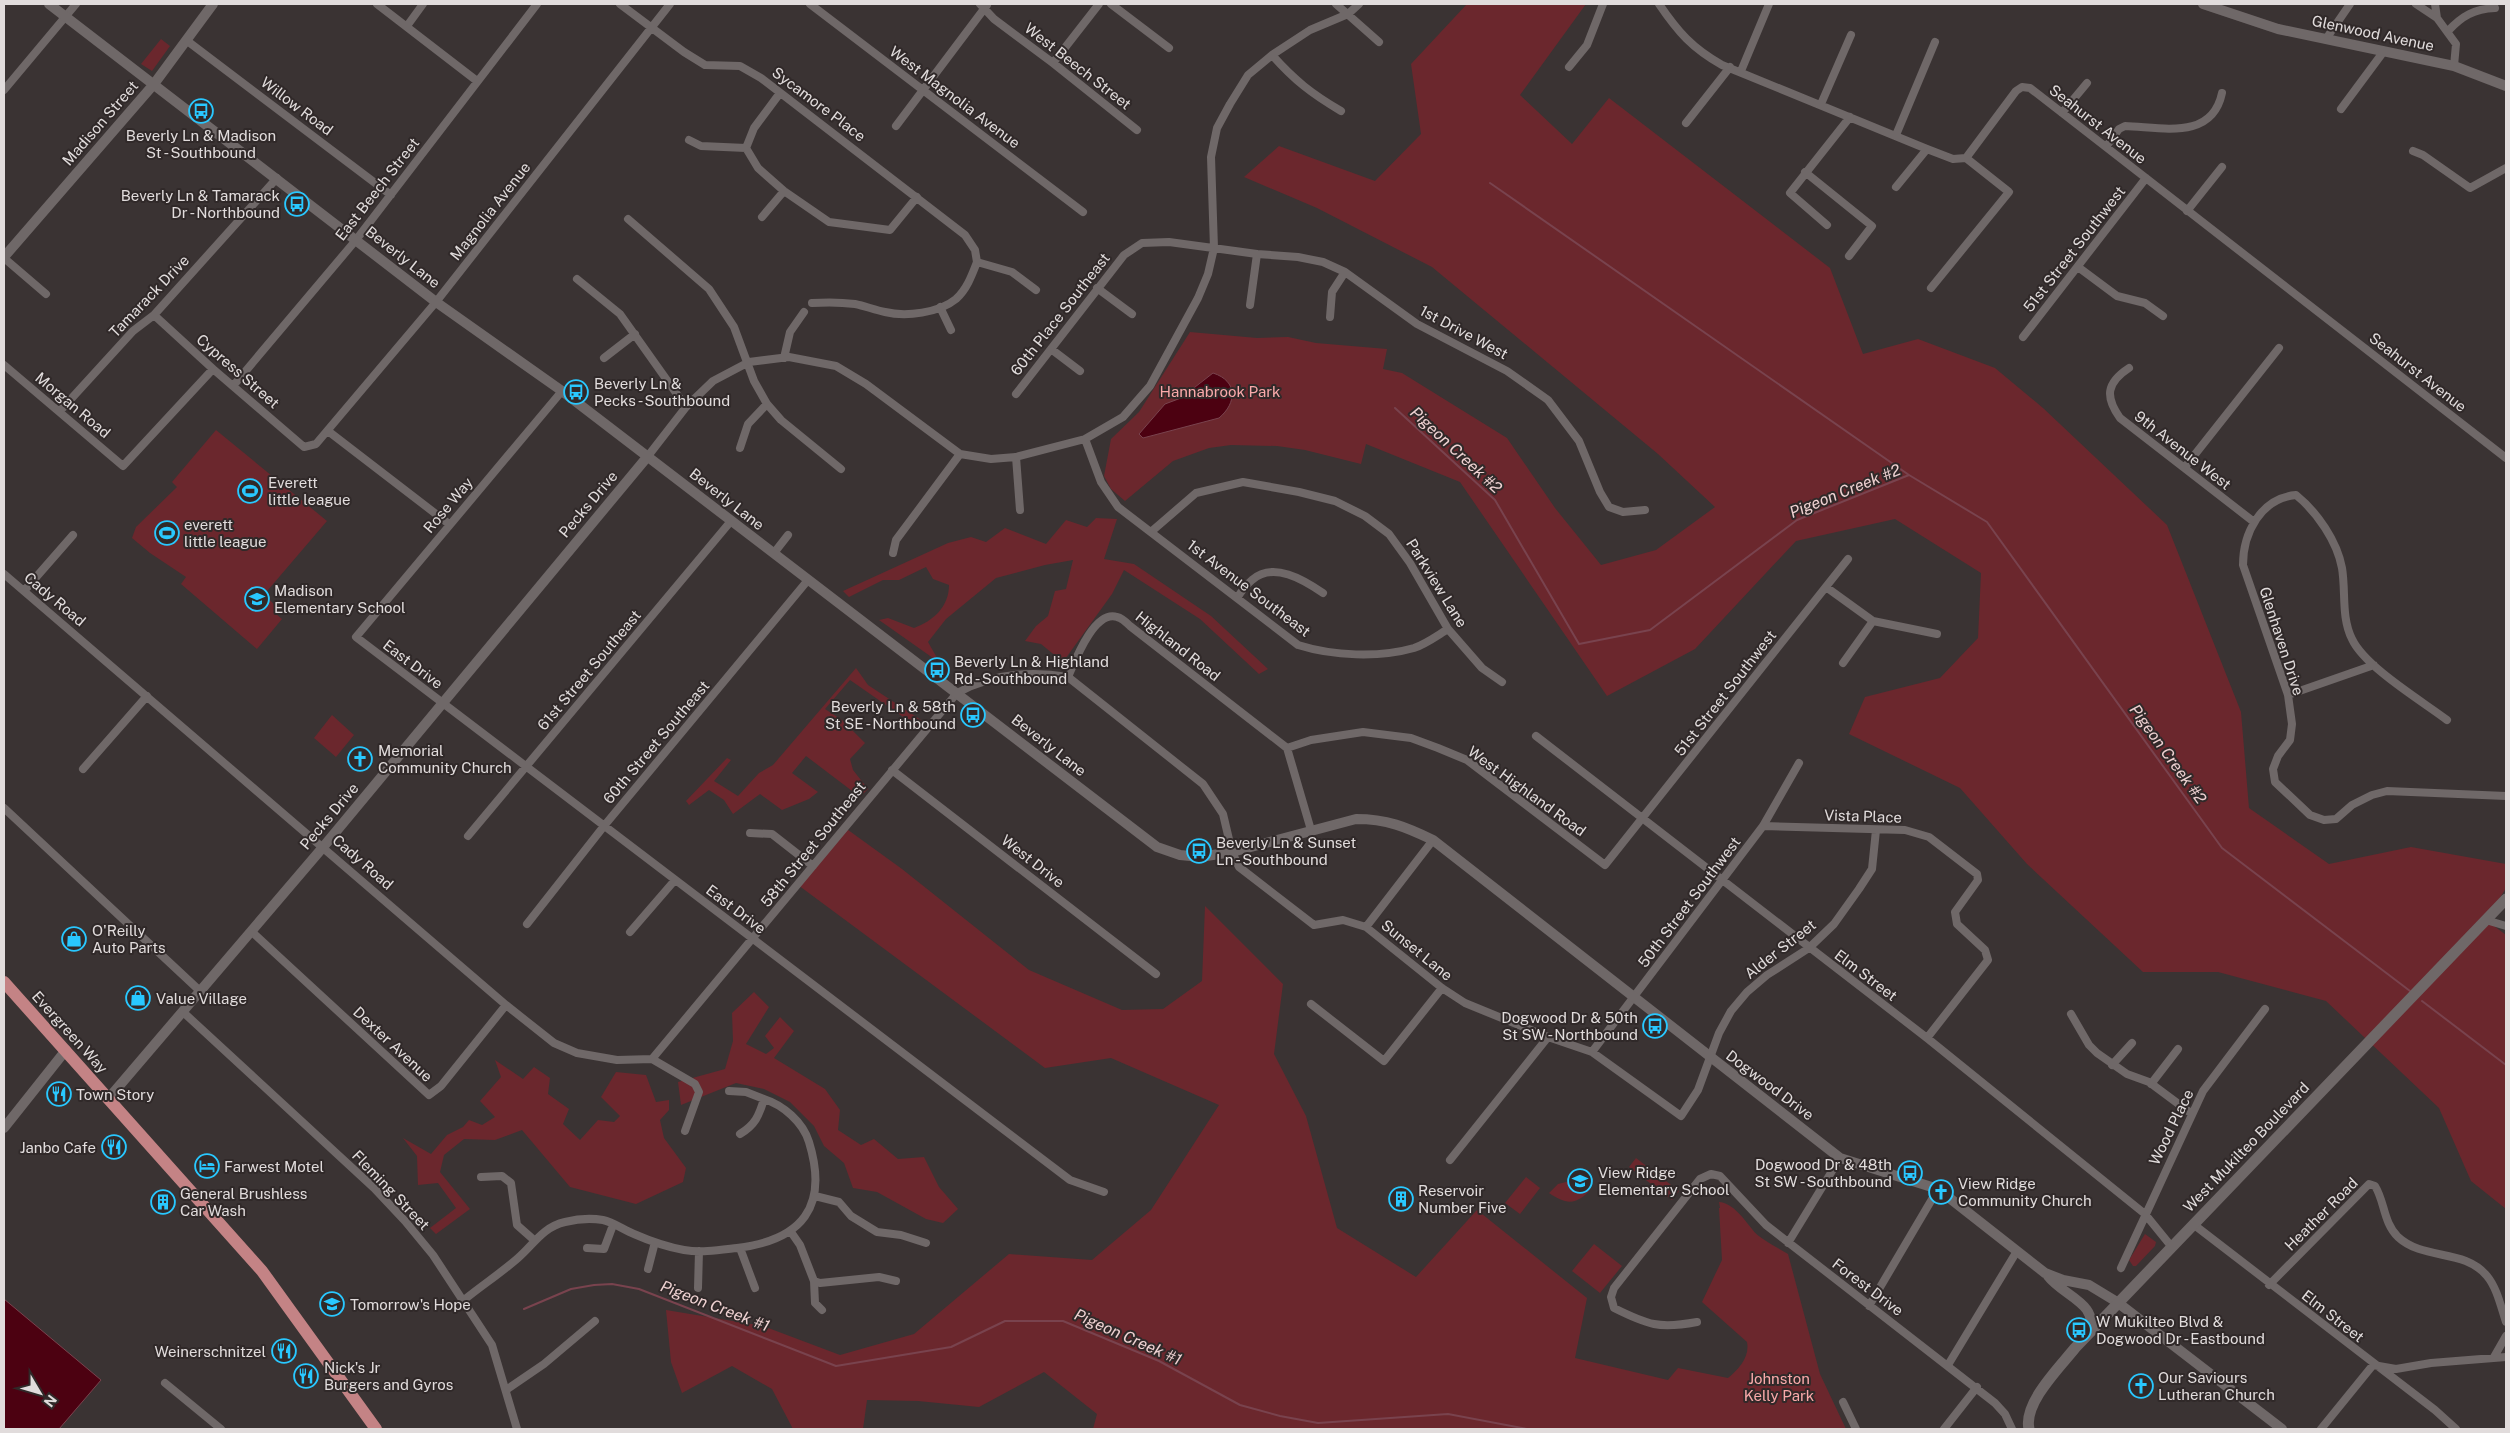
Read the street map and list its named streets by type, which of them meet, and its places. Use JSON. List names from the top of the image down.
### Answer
{
  "streets": {
    "main road": ["Evergreen Way", "West Mukilteo Boulevard"],
    "street": [
      "Glenwood Avenue",
      "West Beech Street",
      "West Magnolia Avenue",
      "Sycamore Place",
      "Willow Road",
      "Madison Street",
      "Seahurst Avenue",
      "East Beech Street",
      "Magnolia Avenue",
      "51st Street Southwest",
      "Beverly Lane",
      "Tamarack Drive",
      "60th Place Southeast",
      "1st Drive West",
      "Cypress Street",
      "Morgan Road",
      "9th Avenue West",
      "Pecks Drive",
      "Rose Way",
      "Parkview Lane",
      "1st Avenue Southeast",
      "Cady Road",
      "Glenhaven Drive",
      "Highland Road",
      "East Drive",
      "61st Street Southeast",
      "60th Street Southeast",
      "West Highland Road",
      "Vista Place",
      "58th Street Southeast",
      "West Drive",
      "50th Street Southwest",
      "Alder Street",
      "Sunset Lane",
      "Elm Street",
      "Dexter Avenue",
      "Dogwood Drive",
      "Wood Place",
      "Fleming Street",
      "Heather Road",
      "Forest Drive"
    ]
  },
  "crossings": [
    ["Sycamore Place", "Magnolia Avenue"],
    ["Willow Road", "Madison Street"],
    ["Willow Road", "East Beech Street"],
    ["Madison Street", "Beverly Lane"],
    ["Seahurst Avenue", "51st Street Southwest"],
    ["East Beech Street", "Beverly Lane"],
    ["East Beech Street", "Cypress Street"],
    ["Magnolia Avenue", "Beverly Lane"],
    ["Magnolia Avenue", "Cypress Street"],
    ["51st Street Southwest", "West Highland Road"],
    ["51st Street Southwest", "Elm Street"],
    ["Beverly Lane", "Tamarack Drive"],
    ["Beverly Lane", "Pecks Drive"],
    ["Beverly Lane", "Rose Way"],
    ["Beverly Lane", "61st Street Southeast"],
    ["Beverly Lane", "60th Street Southeast"],
    ["Beverly Lane", "58th Street Southeast"],
    ["Beverly Lane", "Sunset Lane"],
    ["Beverly Lane", "Dogwood Drive"],
    ["Tamarack Drive", "Cypress Street"],
    ["Tamarack Drive", "Morgan Road"],
    ["60th Place Southeast", "1st Drive West"],
    ["Cypress Street", "Morgan Road"],
    ["9th Avenue West", "Glenhaven Drive"],
    ["Pecks Drive", "Cady Road"],
    ["Pecks Drive", "East Drive"],
    ["Pecks Drive", "Evergreen Way"],
    ["Pecks Drive", "Dexter Avenue"],
    ["Pecks Drive", "Fleming Street"],
    ["Rose Way", "East Drive"],
    ["Parkview Lane", "1st Avenue Southeast"],
    ["Cady Road", "58th Street Southeast"],
    ["Cady Road", "Dexter Avenue"],
    ["Highland Road", "West Highland Road"],
    ["Highland Road", "Sunset Lane"],
    ["East Drive", "61st Street Southeast"],
    ["East Drive", "60th Street Southeast"],
    ["East Drive", "58th Street Southeast"],
    ["Vista Place", "50th Street Southwest"],
    ["Vista Place", "Alder Street"],
    ["Vista Place", "Elm Street"],
    ["58th Street Southeast", "West Drive"],
    ["50th Street Southwest", "Sunset Lane"],
    ["50th Street Southwest", "Elm Street"],
    ["50th Street Southwest", "Dogwood Drive"],
    ["Alder Street", "Sunset Lane"],
    ["Alder Street", "Elm Street"],
    ["Alder Street", "Dogwood Drive"],
    ["Elm Street", "Wood Place"],
    ["Elm Street", "West Mukilteo Boulevard"],
    ["Elm Street", "Heather Road"],
    ["Dogwood Drive", "West Mukilteo Boulevard"]
  ],
  "water": ["Pigeon Creek #2", "Pigeon Creek #1"],
  "parks": ["Hannabrook Park", "Johnston Kelly Park"],
  "places": {
    "bus stop": [
      "Beverly Ln & Madison St - Southbound",
      "Beverly Ln & Tamarack Dr - Northbound",
      "Beverly Ln & Pecks - Southbound",
      "Beverly Ln & Highland Rd - Southbound",
      "Beverly Ln & 58th St SE - Northbound",
      "Beverly Ln & Sunset Ln - Southbound",
      "Dogwood Dr & 50th St SW - Northbound",
      "Dogwood Dr & 48th St SW - Southbound",
      "W Mukilteo Blvd & Dogwood Dr - Eastbound"
    ],
    "sports": ["Everett little league", "everett little league"],
    "school or university": ["Madison Elementary School", "View Ridge Elementary School", "Tomorrow's Hope"],
    "church": ["Memorial Community Church", "View Ridge Community Church", "Our Saviours Lutheran Church"],
    "shop": ["O'Reilly Auto Parts", "Value Village"],
    "restaurant": [
      "Town Story",
      "Janbo Cafe",
      "Weinerschnitzel",
      "Nick's Jr Burgers and Gyros"
    ],
    "hotel": ["Farwest Motel"],
    "building": ["Reservoir Number Five", "General Brushless Car Wash"]
  },
  "north": "bottom right"
}
